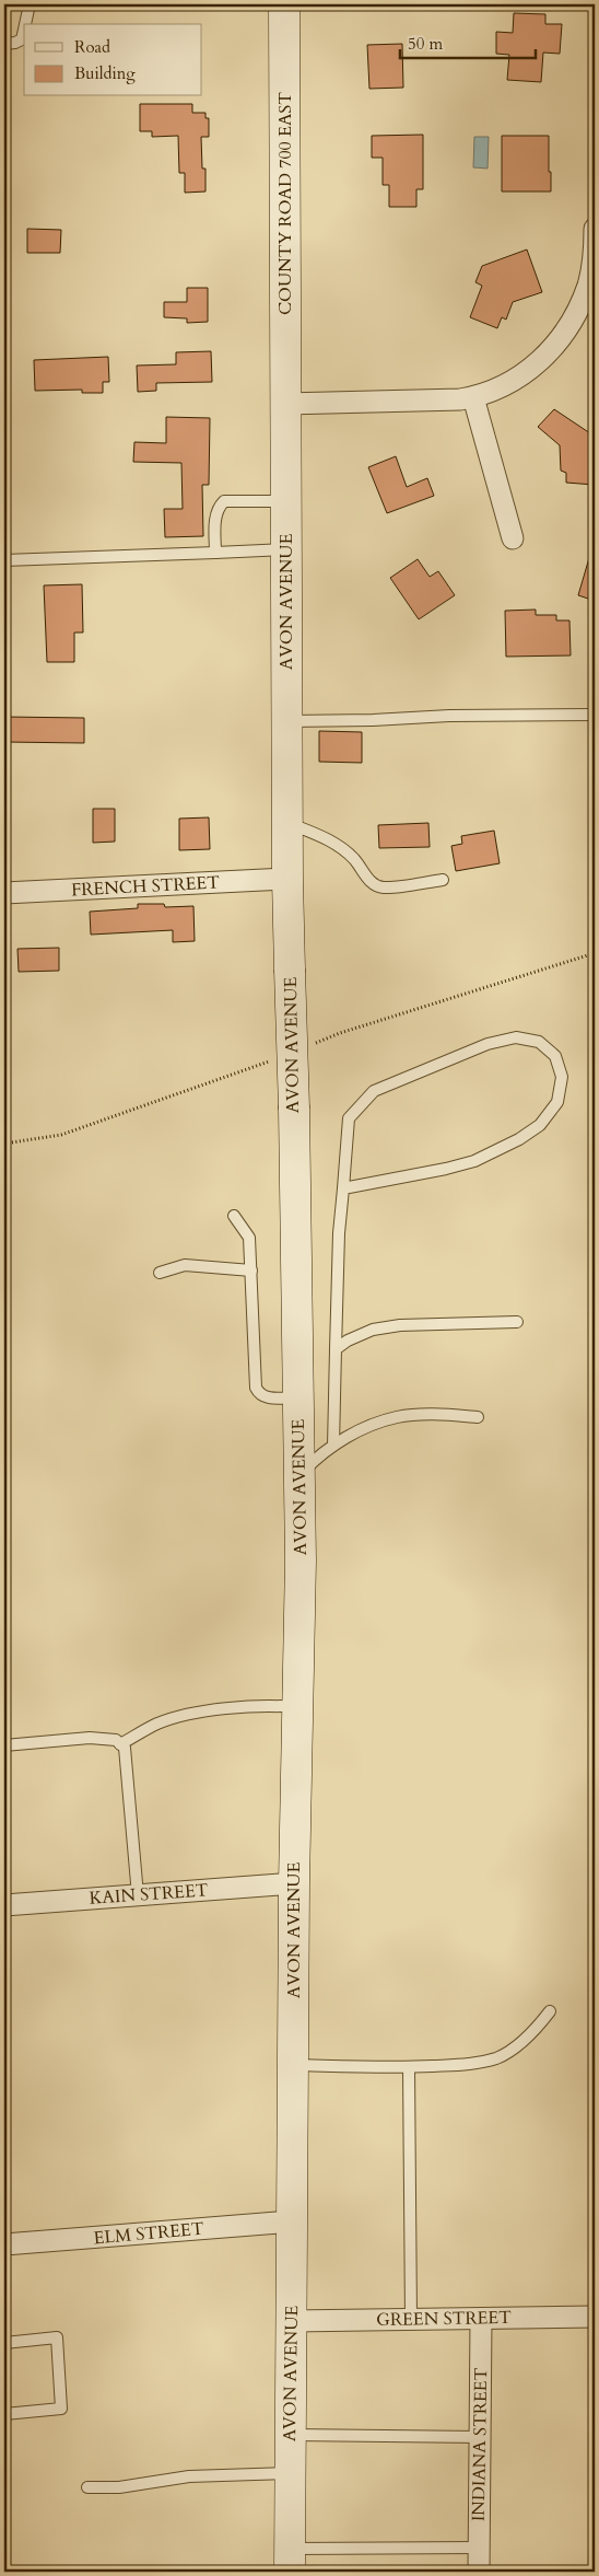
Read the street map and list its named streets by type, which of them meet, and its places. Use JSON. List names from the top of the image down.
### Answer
{
  "streets": {
    "main road": ["COUNTY ROAD 700 EAST", "AVON AVENUE"],
    "street": [
      "FRENCH STREET",
      "KAIN STREET",
      "ELM STREET",
      "GREEN STREET",
      "INDIANA STREET"
    ]
  },
  "crossings": [
    ["COUNTY ROAD 700 EAST", "AVON AVENUE"],
    ["AVON AVENUE", "FRENCH STREET"],
    ["AVON AVENUE", "KAIN STREET"],
    ["AVON AVENUE", "ELM STREET"],
    ["AVON AVENUE", "GREEN STREET"],
    ["GREEN STREET", "INDIANA STREET"]
  ],
  "legend": ["Road", "Building"],
  "scale_bar": "50 m"
}
